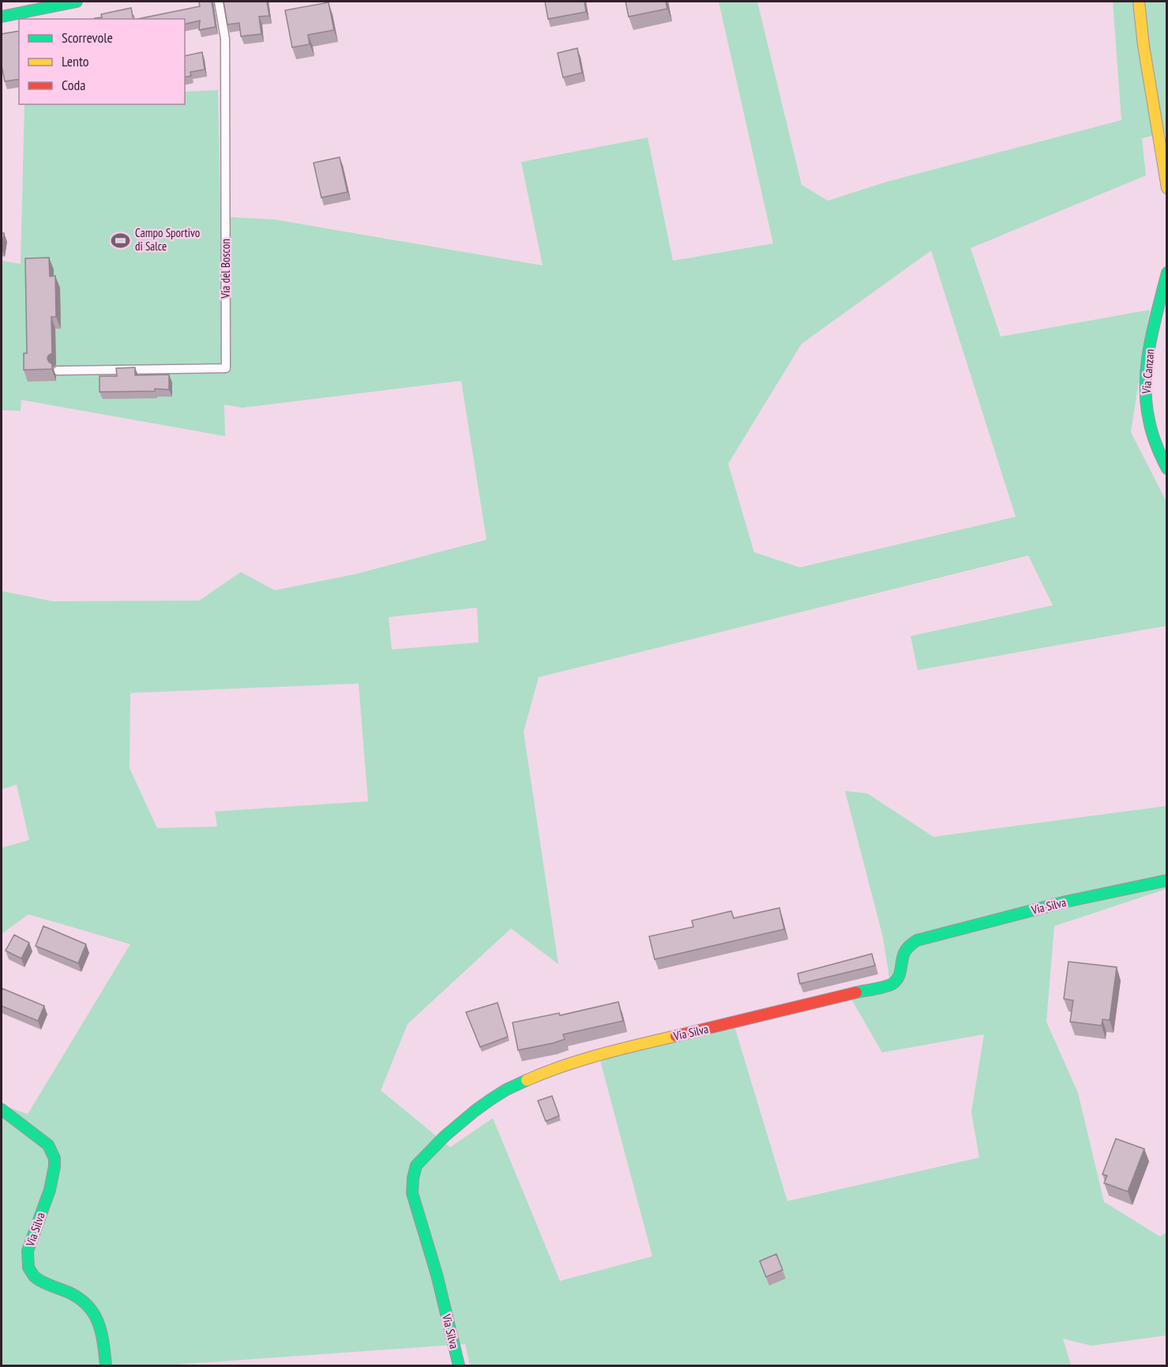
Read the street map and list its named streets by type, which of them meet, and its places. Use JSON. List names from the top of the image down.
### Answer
{
  "streets": {
    "street": ["Via Canzan", "Via Silva"],
    "lane": ["Via del Boscon"]
  },
  "places": {
    "sports": ["Campo Sportivo di Salce"]
  },
  "legend": ["Scorrevole", "Lento", "Coda"]
}
